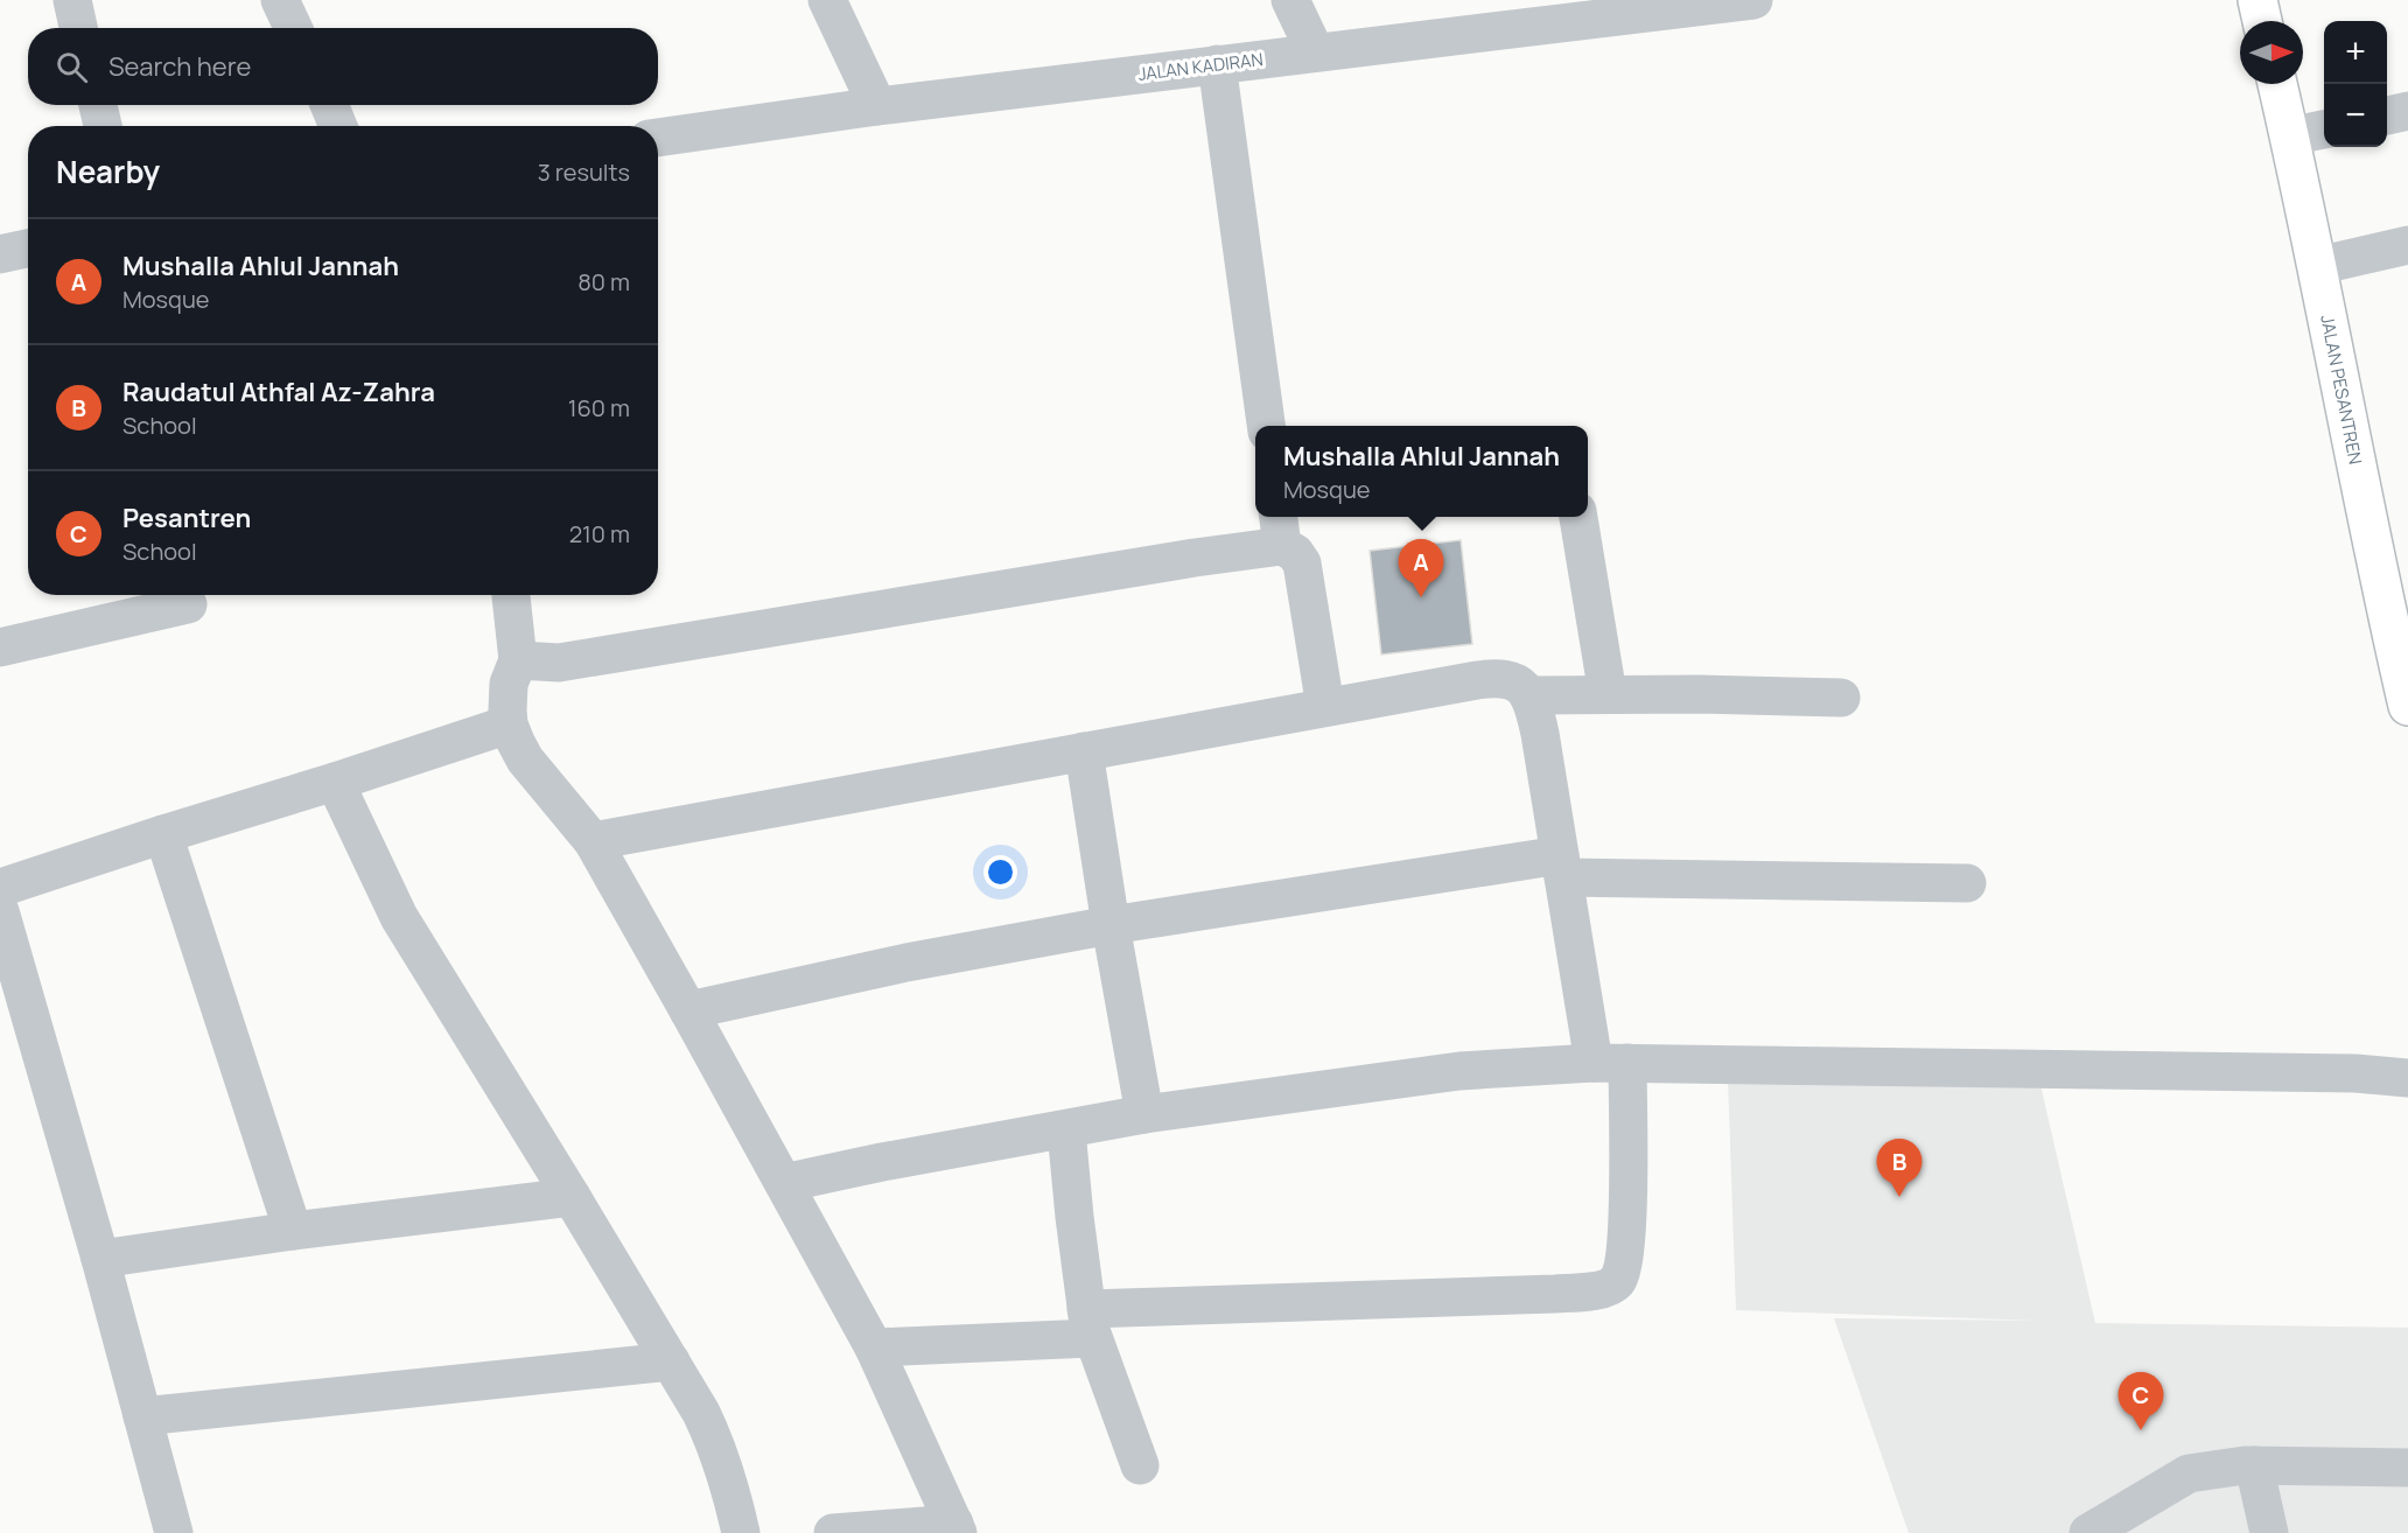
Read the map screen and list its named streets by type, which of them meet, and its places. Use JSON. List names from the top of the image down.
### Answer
{
  "streets": {
    "main road": ["JALAN PESANTREN"],
    "street": ["JALAN KADIRAN"]
  },
  "north": "right",
  "page": {
    "map_buttons": ["+", "−"],
    "search": "Search here",
    "heading": ["Nearby", "3 results"],
    "list": [
      {
        "mark": "A",
        "name": "Mushalla Ahlul Jannah",
        "note": "Mosque",
        "value": "80 m"
      },
      {
        "mark": "B",
        "name": "Raudatul Athfal Az-Zahra",
        "note": "School",
        "value": "160 m"
      },
      {
        "mark": "C",
        "name": "Pesantren",
        "note": "School",
        "value": "210 m"
      }
    ],
    "popup": ["Mushalla Ahlul Jannah", "Mosque"],
    "pins": ["A", "B", "C"]
  }
}
